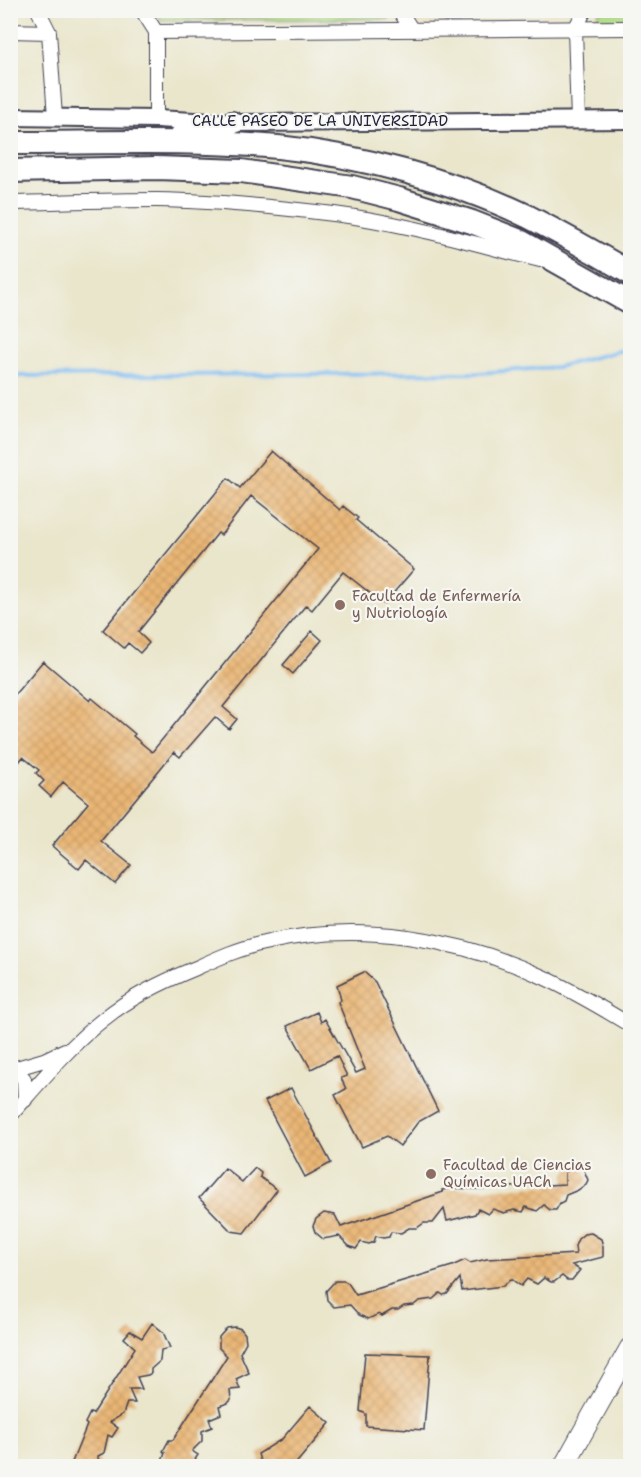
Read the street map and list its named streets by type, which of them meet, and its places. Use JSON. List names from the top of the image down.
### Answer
{
  "streets": {
    "street": ["CALLE PASEO DE LA UNIVERSIDAD"]
  },
  "places": ["Facultad de Enfermería y Nutriología", "Facultad de Ciencias Químicas UACh"]
}
